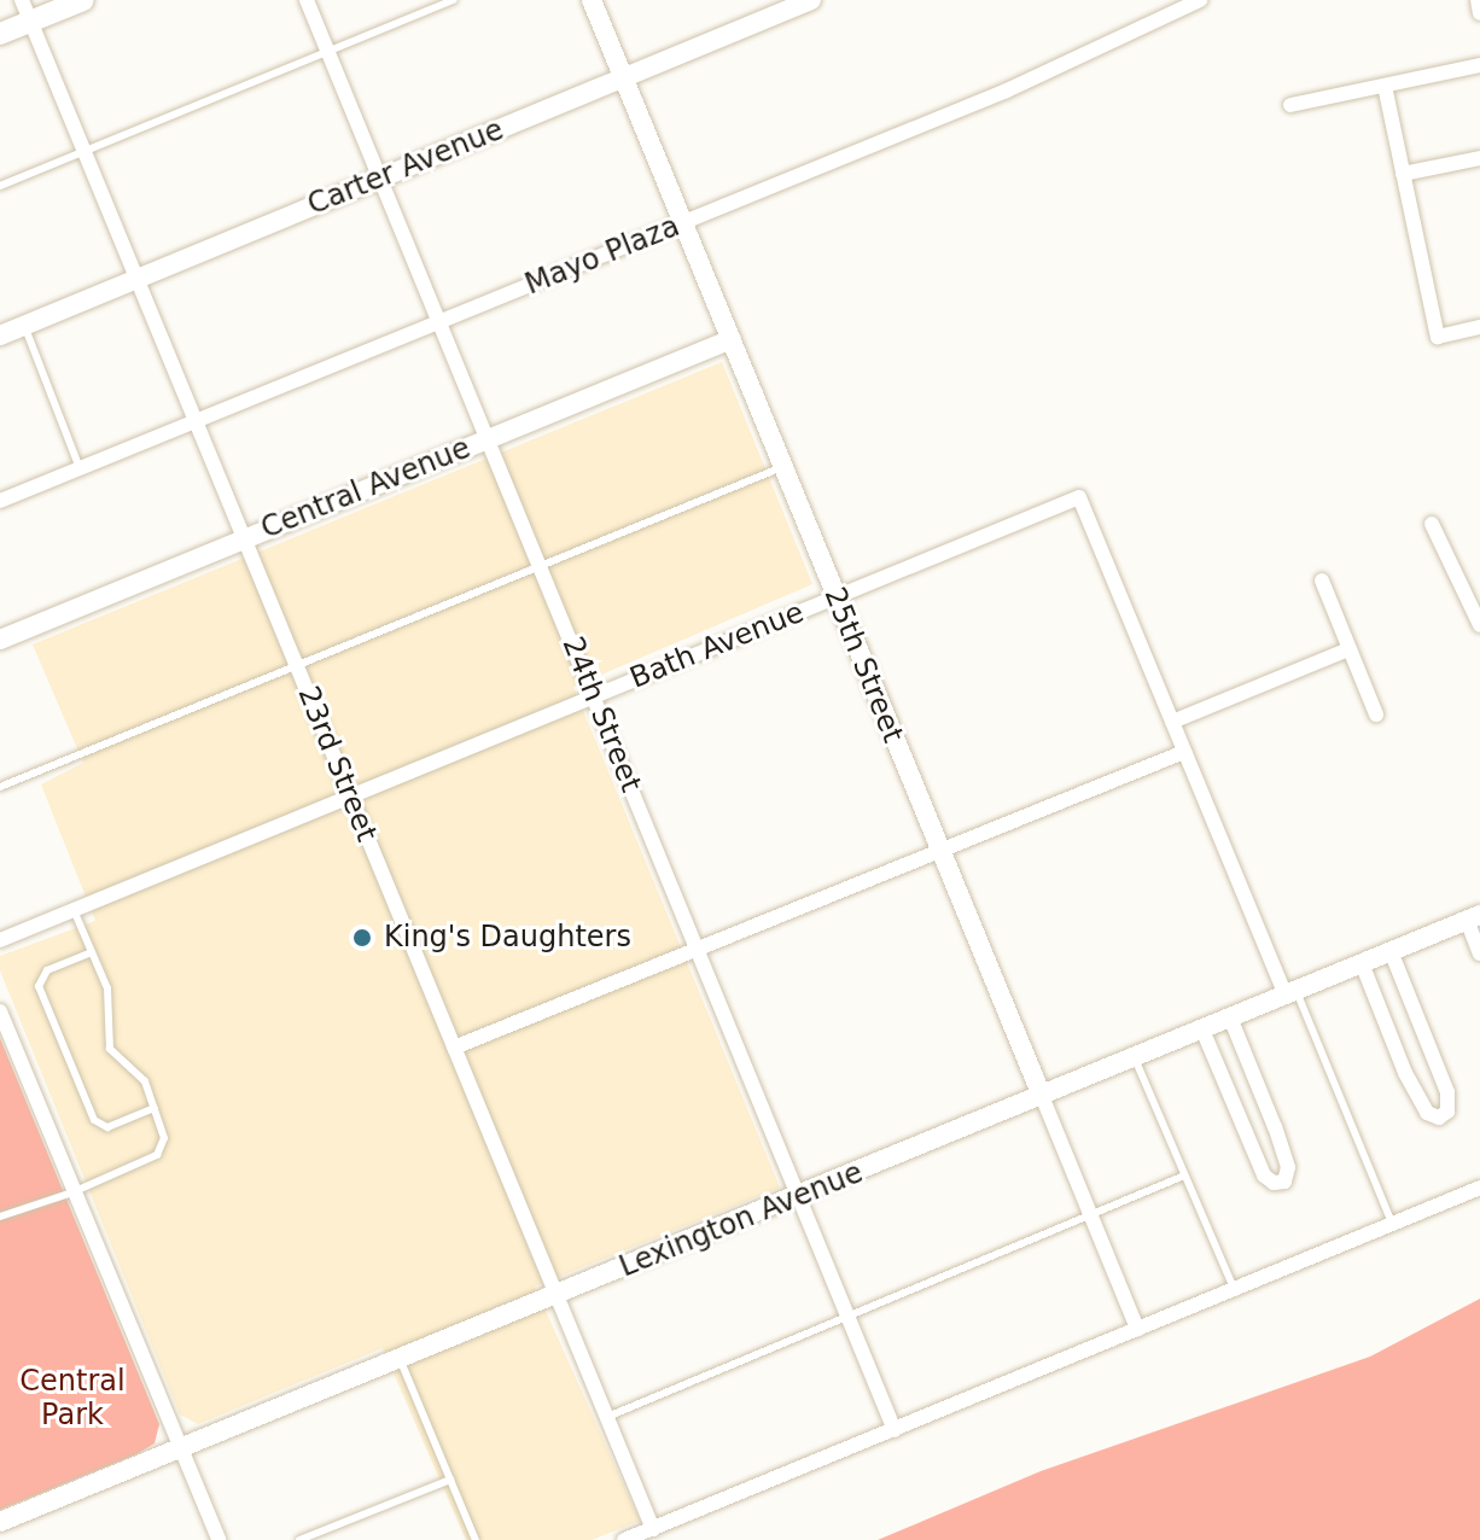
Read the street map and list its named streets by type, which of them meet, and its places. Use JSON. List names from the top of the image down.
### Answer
{
  "streets": {
    "street": [
      "Carter Avenue",
      "Mayo Plaza",
      "Central Avenue",
      "Bath Avenue",
      "25th Street",
      "24th Street",
      "23rd Street",
      "Lexington Avenue"
    ]
  },
  "crossings": [
    ["Carter Avenue", "25th Street"],
    ["Carter Avenue", "24th Street"],
    ["Carter Avenue", "23rd Street"],
    ["Mayo Plaza", "25th Street"],
    ["Mayo Plaza", "24th Street"],
    ["Mayo Plaza", "23rd Street"],
    ["Central Avenue", "25th Street"],
    ["Central Avenue", "24th Street"],
    ["Central Avenue", "23rd Street"],
    ["Bath Avenue", "25th Street"],
    ["Bath Avenue", "24th Street"],
    ["Bath Avenue", "23rd Street"],
    ["25th Street", "Lexington Avenue"],
    ["24th Street", "Lexington Avenue"],
    ["23rd Street", "Lexington Avenue"]
  ],
  "parks": ["Central Park"],
  "places": ["King's Daughters"]
}
